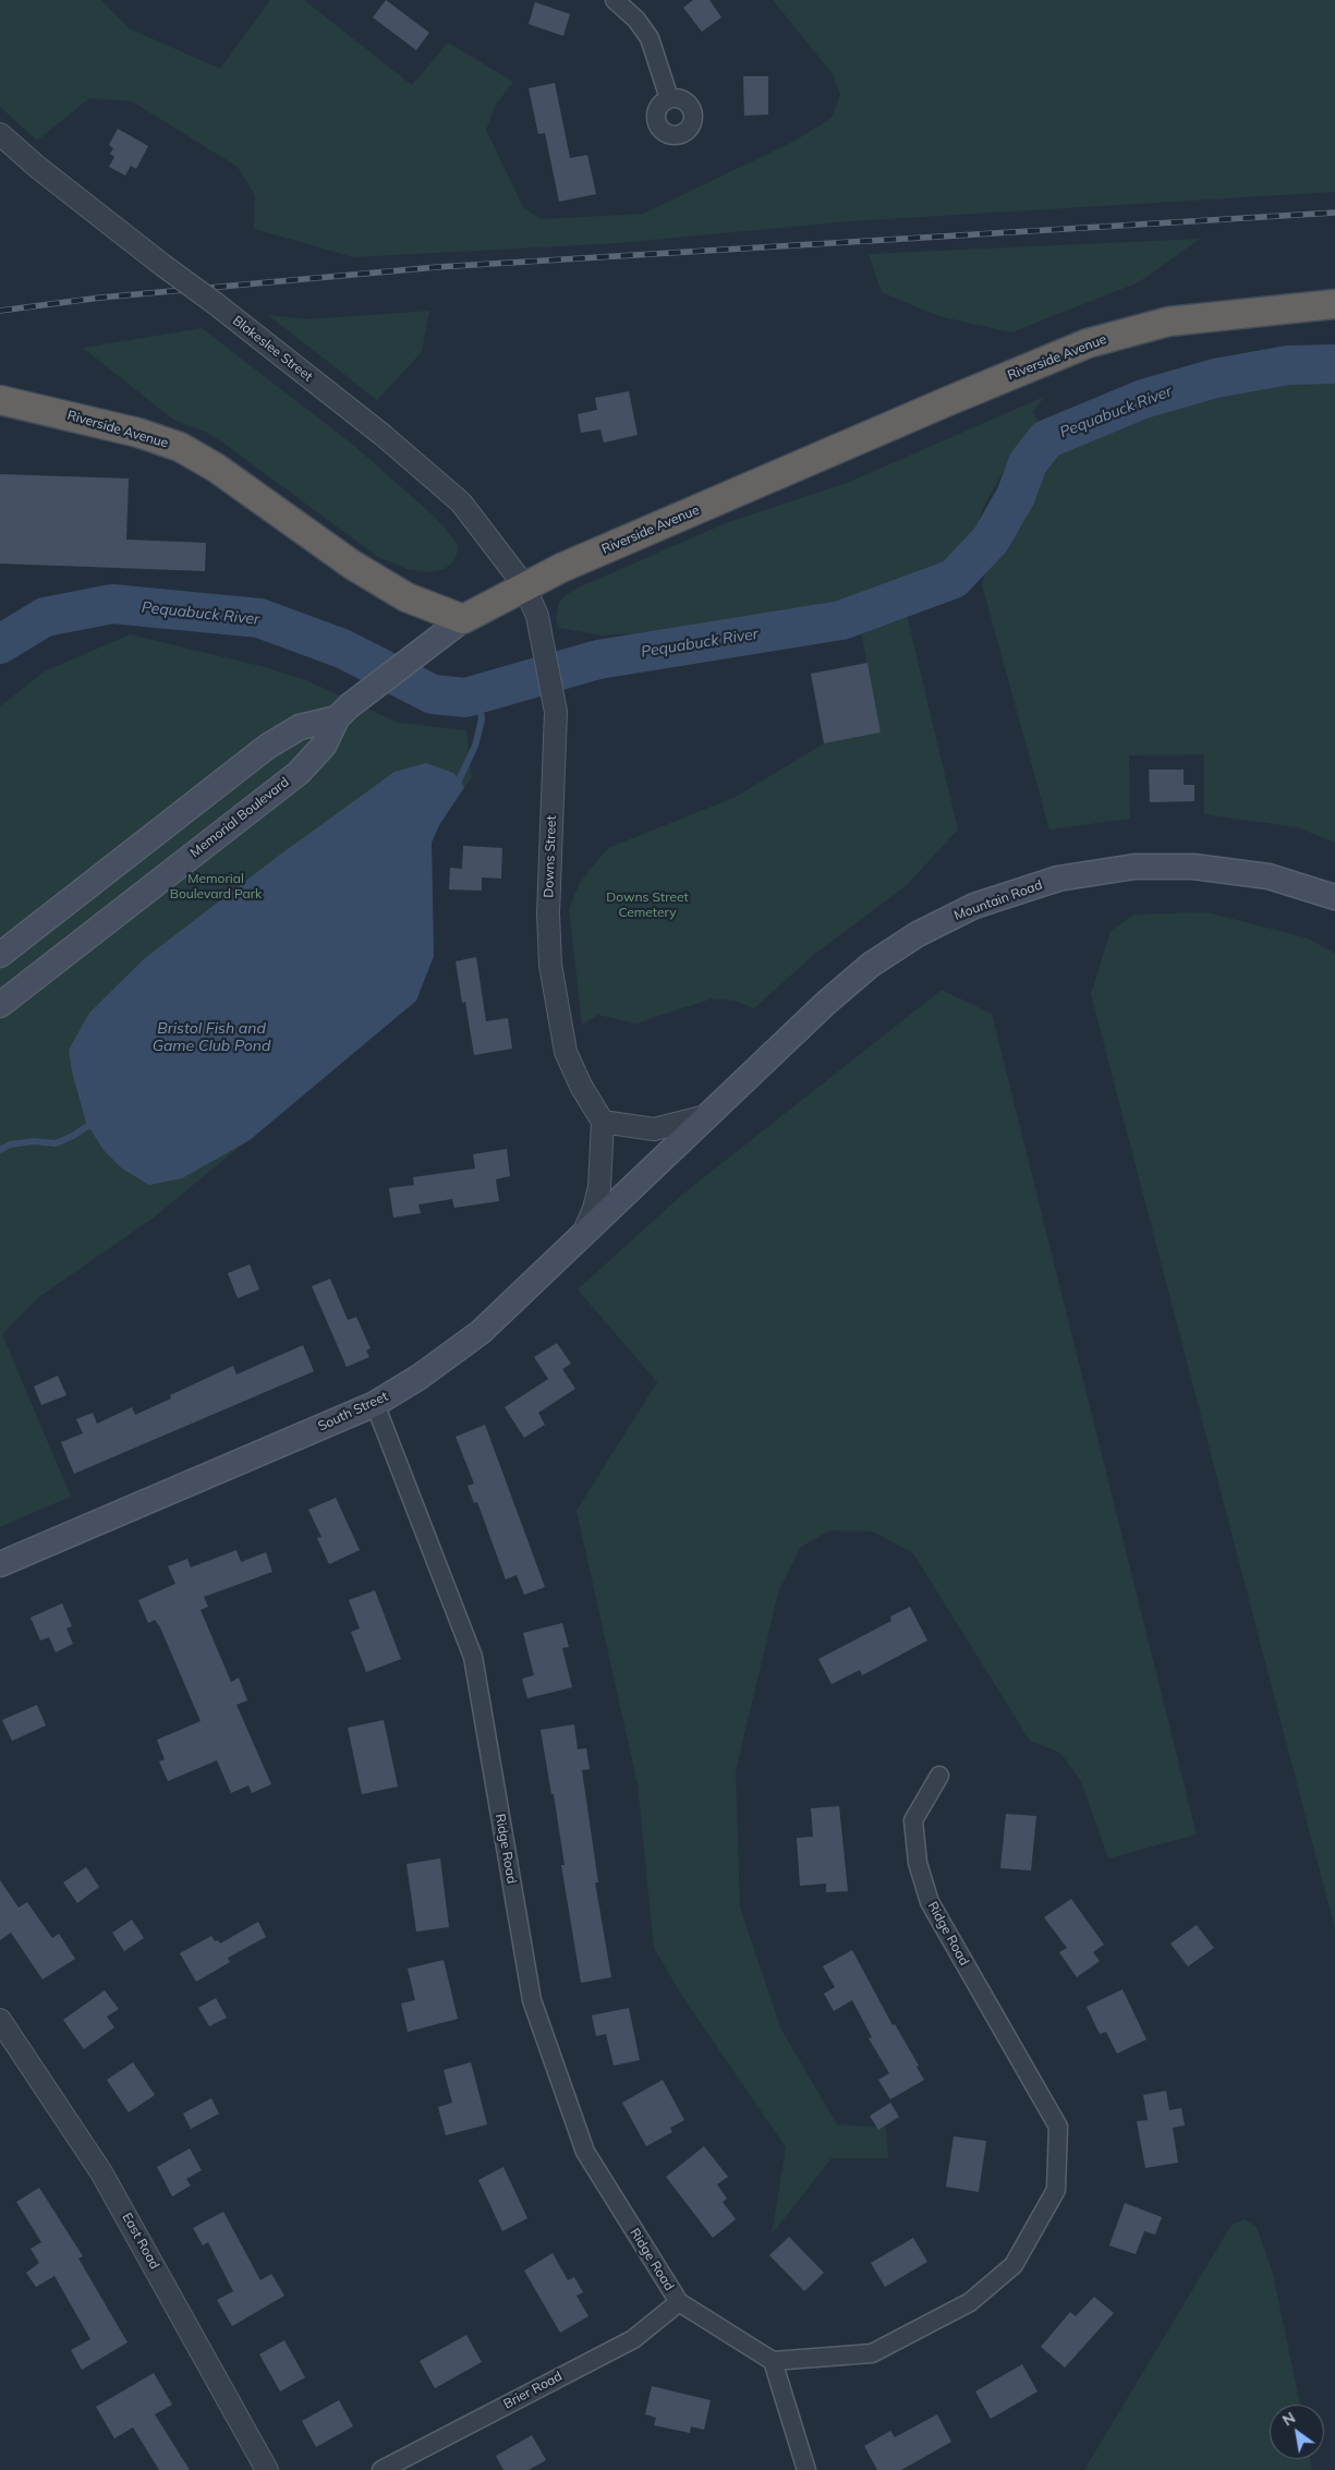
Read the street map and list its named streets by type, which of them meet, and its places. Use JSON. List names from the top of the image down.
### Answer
{
  "streets": {
    "highway": ["Riverside Avenue"],
    "main road": ["Memorial Boulevard", "Mountain Road", "South Street"],
    "street": [
      "Blakeslee Street",
      "Downs Street",
      "Ridge Road",
      "East Road",
      "Brier Road"
    ]
  },
  "crossings": [
    ["Blakeslee Street", "Riverside Avenue"],
    ["Blakeslee Street", "Downs Street"],
    ["Riverside Avenue", "Memorial Boulevard"],
    ["Riverside Avenue", "Downs Street"],
    ["Mountain Road", "South Street"],
    ["South Street", "Ridge Road"],
    ["Ridge Road", "Brier Road"]
  ],
  "water": ["Pequabuck River", "Bristol Fish and Game Club Pond"],
  "parks": ["Memorial Boulevard Park", "Downs Street Cemetery"],
  "north": "top left"
}
